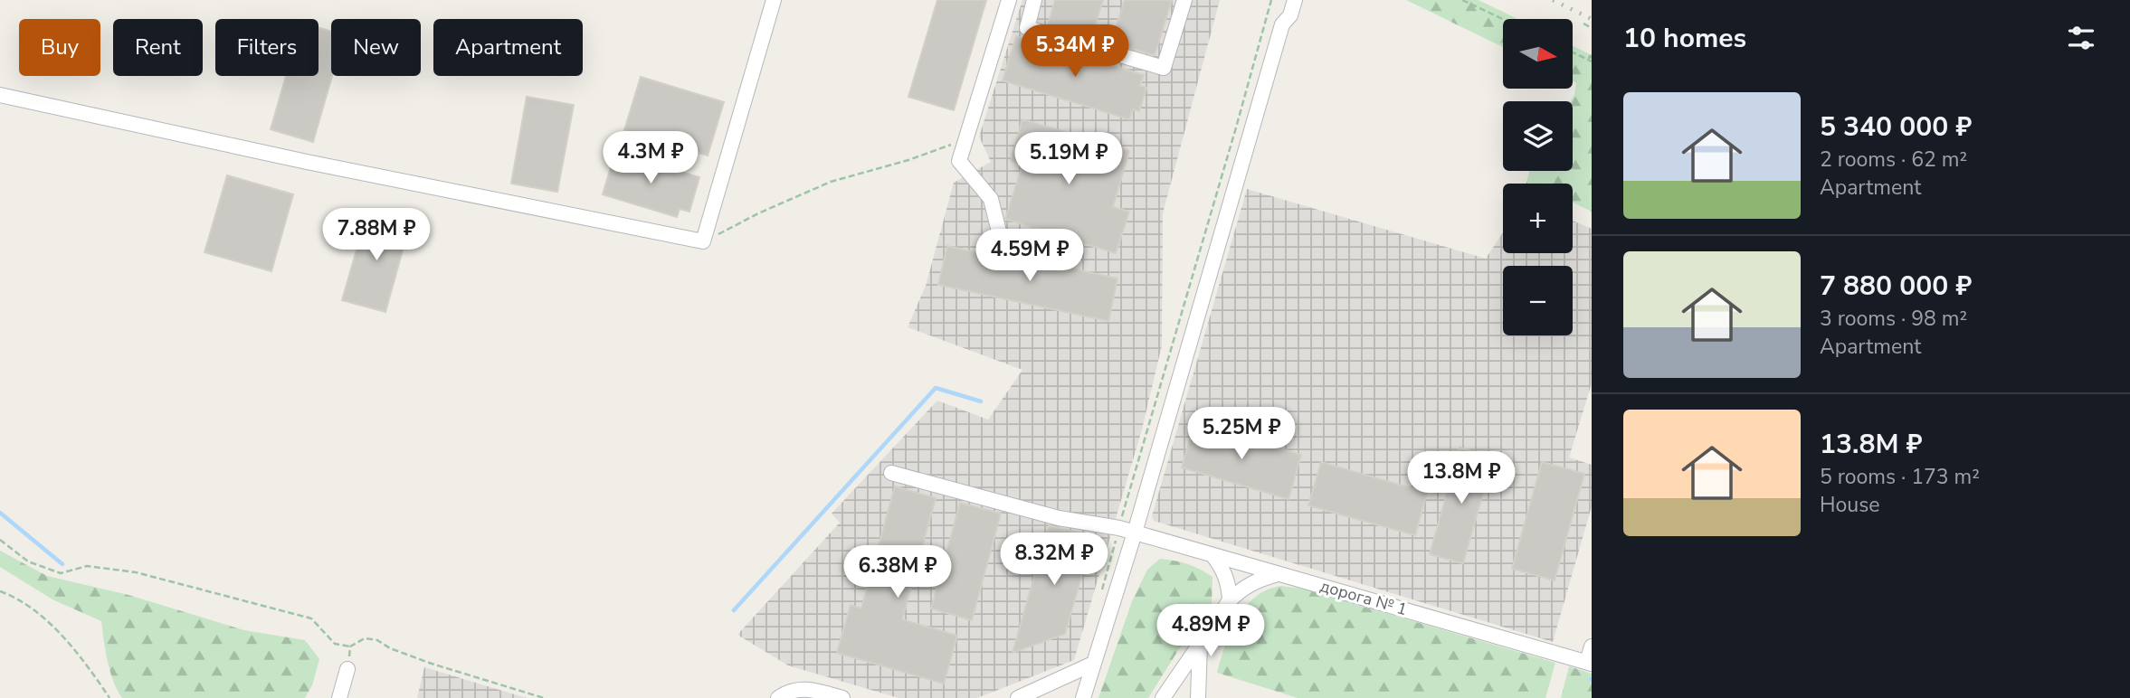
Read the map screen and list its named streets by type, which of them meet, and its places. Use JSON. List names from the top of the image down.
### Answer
{
  "streets": {
    "street": ["дорога № 1"]
  },
  "north": "right",
  "page": {
    "heading": "10 homes",
    "map_buttons": ["+", "−"],
    "chip": [
      "Buy",
      "Rent",
      "Filters",
      "New",
      "Apartment"
    ],
    "price": [
      "5.34M ₽",
      "4.3M ₽",
      "5.19M ₽",
      "7.88M ₽",
      "4.59M ₽",
      "5.25M ₽",
      "13.8M ₽",
      "8.32M ₽",
      "6.38M ₽",
      "4.89M ₽"
    ],
    "list": [
      {
        "name": "5 340 000 ₽",
        "note": "2 rooms · 62 m² · Apartment"
      },
      {
        "name": "7 880 000 ₽",
        "note": "3 rooms · 98 m² · Apartment"
      },
      {
        "name": "13.8M ₽",
        "note": "5 rooms · 173 m² · House"
      }
    ]
  }
}
